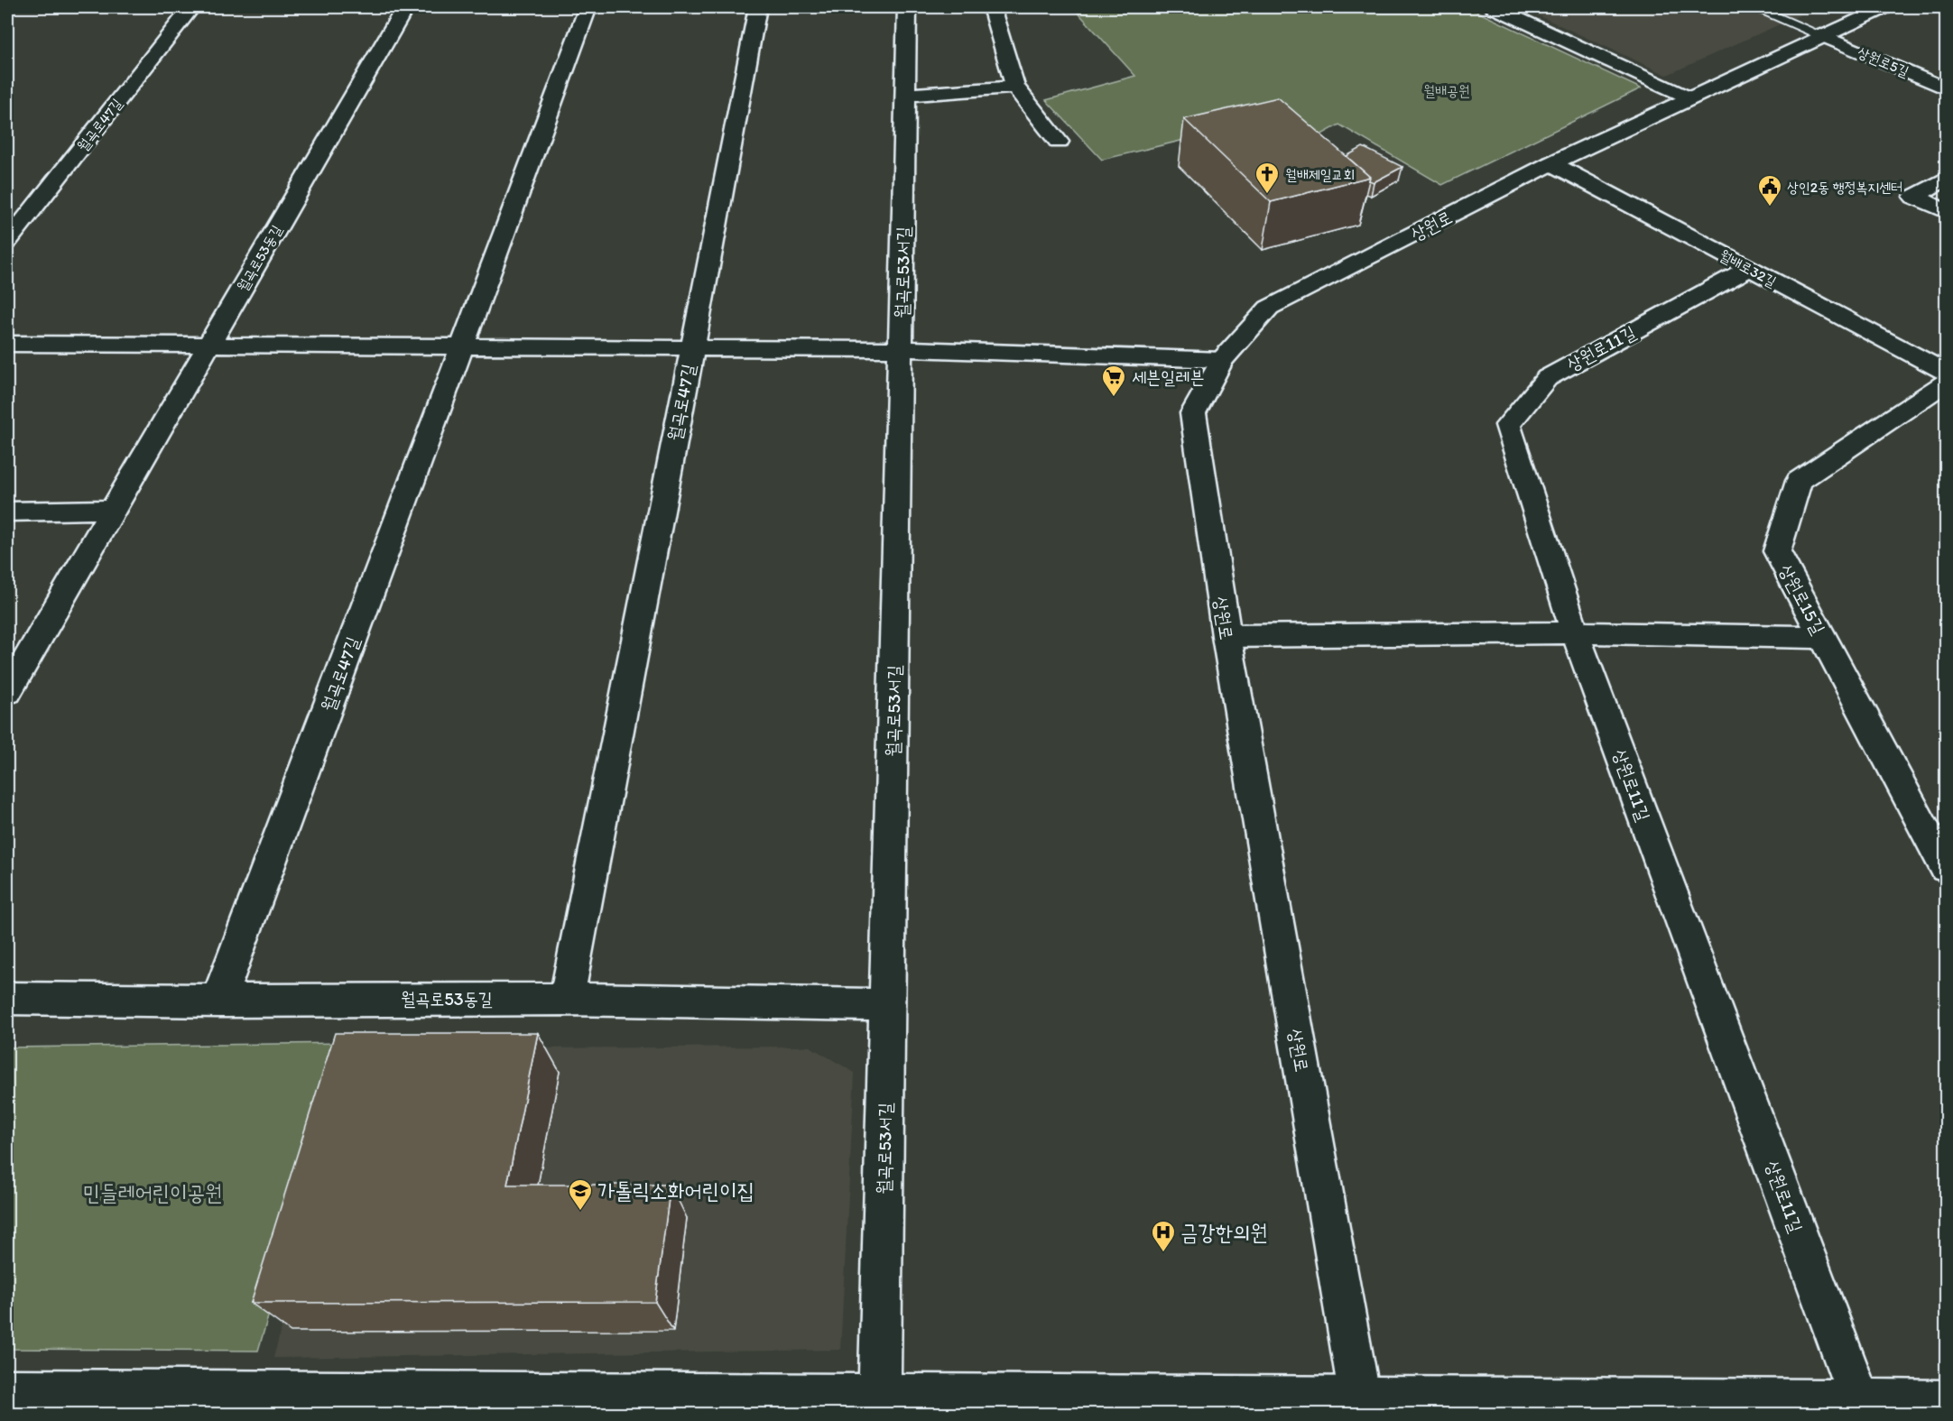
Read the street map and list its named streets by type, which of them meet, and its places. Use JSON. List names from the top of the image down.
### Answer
{
  "streets": {
    "street": [
      "상원로5길",
      "월곡로47길",
      "상원로",
      "월곡로53동길",
      "월배로32길",
      "월곡로53서길",
      "상원로11길",
      "상원로15길"
    ]
  },
  "crossings": [
    ["상원로5길", "상원로"],
    ["월곡로47길", "상원로"],
    ["월곡로47길", "월곡로53동길"],
    ["월곡로47길", "월곡로53서길"],
    ["상원로", "월배로32길"],
    ["월곡로53동길", "월곡로53서길"],
    ["월배로32길", "상원로11길"]
  ],
  "parks": ["월배공원", "민들레어린이공원"],
  "places": {
    "church": ["월배제일교회"],
    "public building": ["상인2동 행정복지센터"],
    "supermarket": ["세븐일레븐"],
    "school or university": ["가톨릭소화어린이집"],
    "hospital": ["금강한의원"]
  }
}
